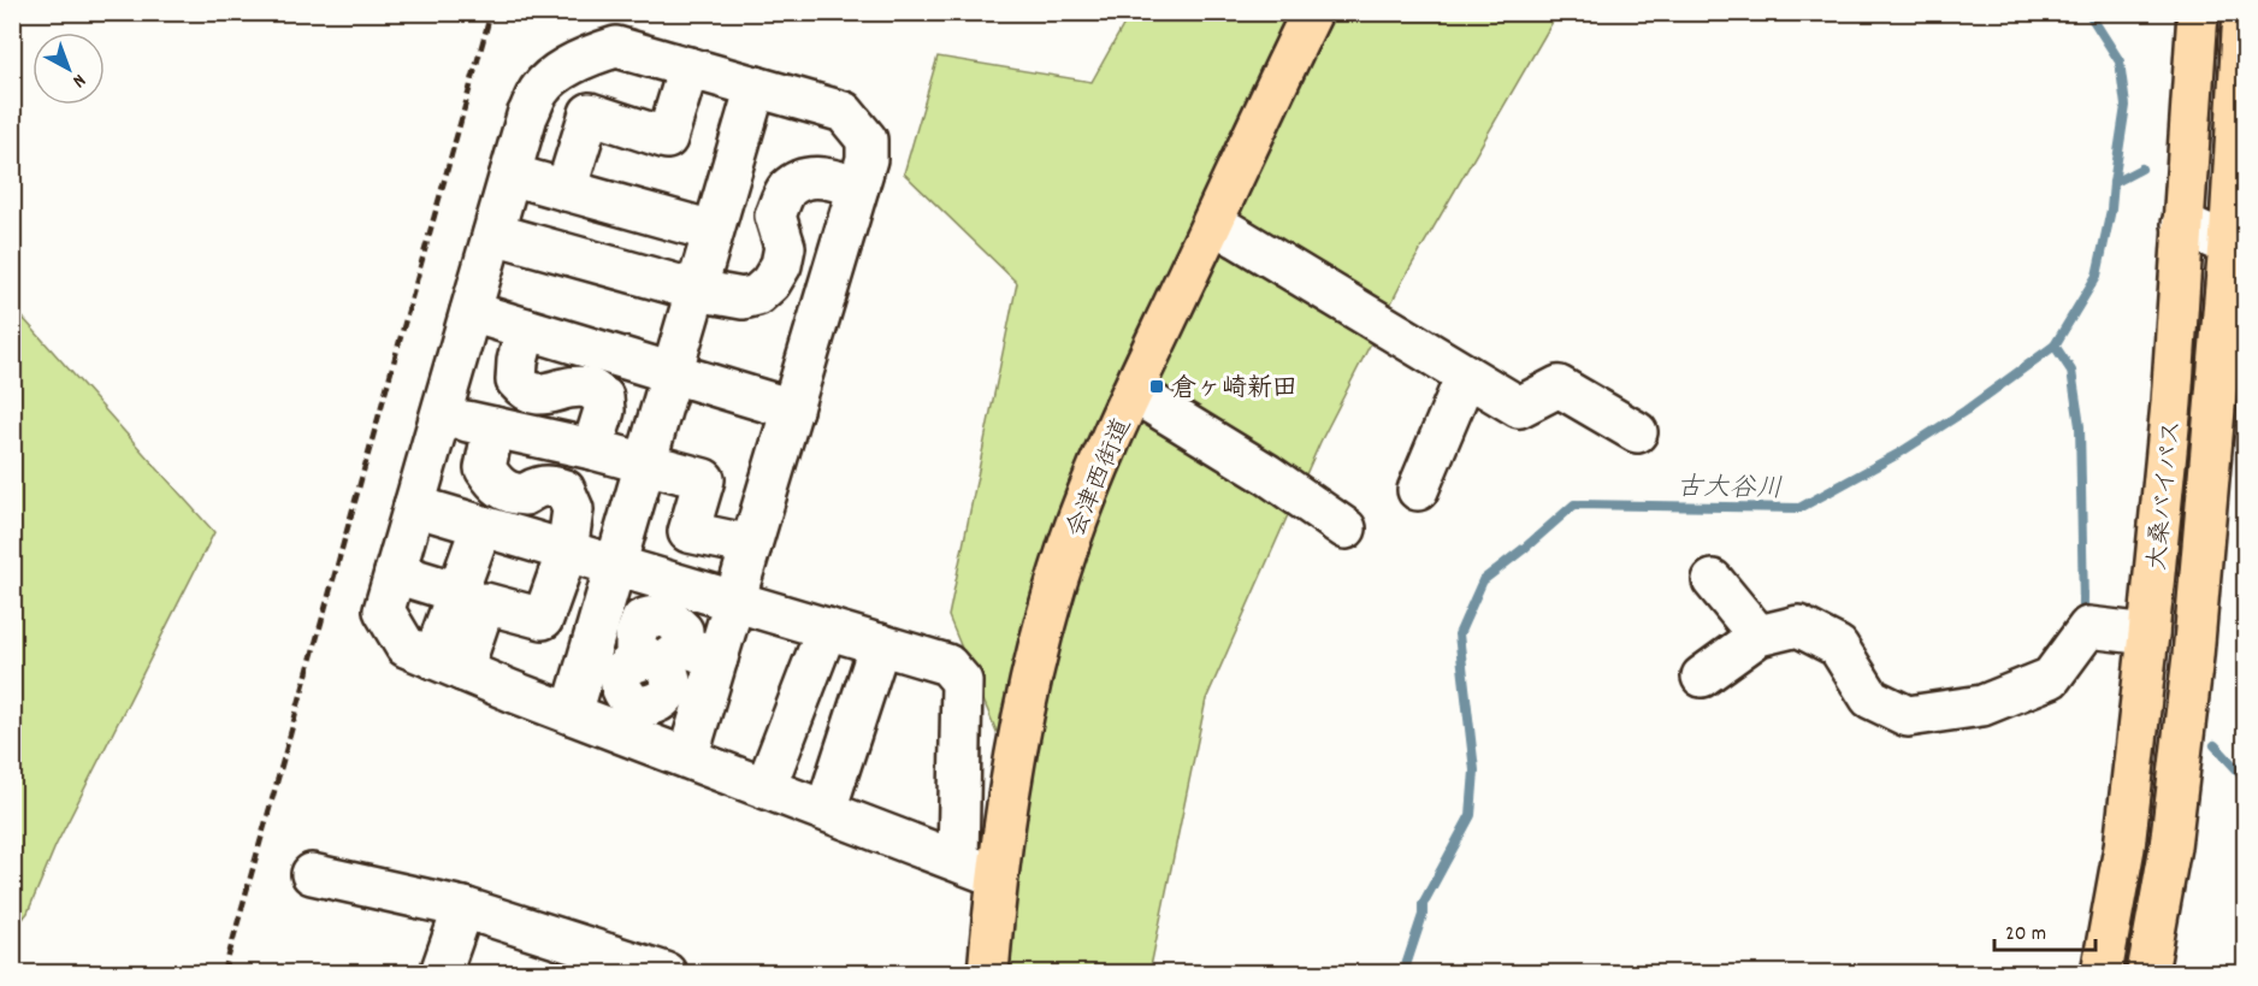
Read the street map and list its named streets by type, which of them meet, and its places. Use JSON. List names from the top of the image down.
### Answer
{
  "streets": {
    "highway": ["会津西街道", "大桑バイパス"]
  },
  "water": ["古大谷川"],
  "places": {
    "transit": ["倉ヶ崎新田"]
  },
  "scale_bar": "20 m",
  "north": "bottom right"
}
